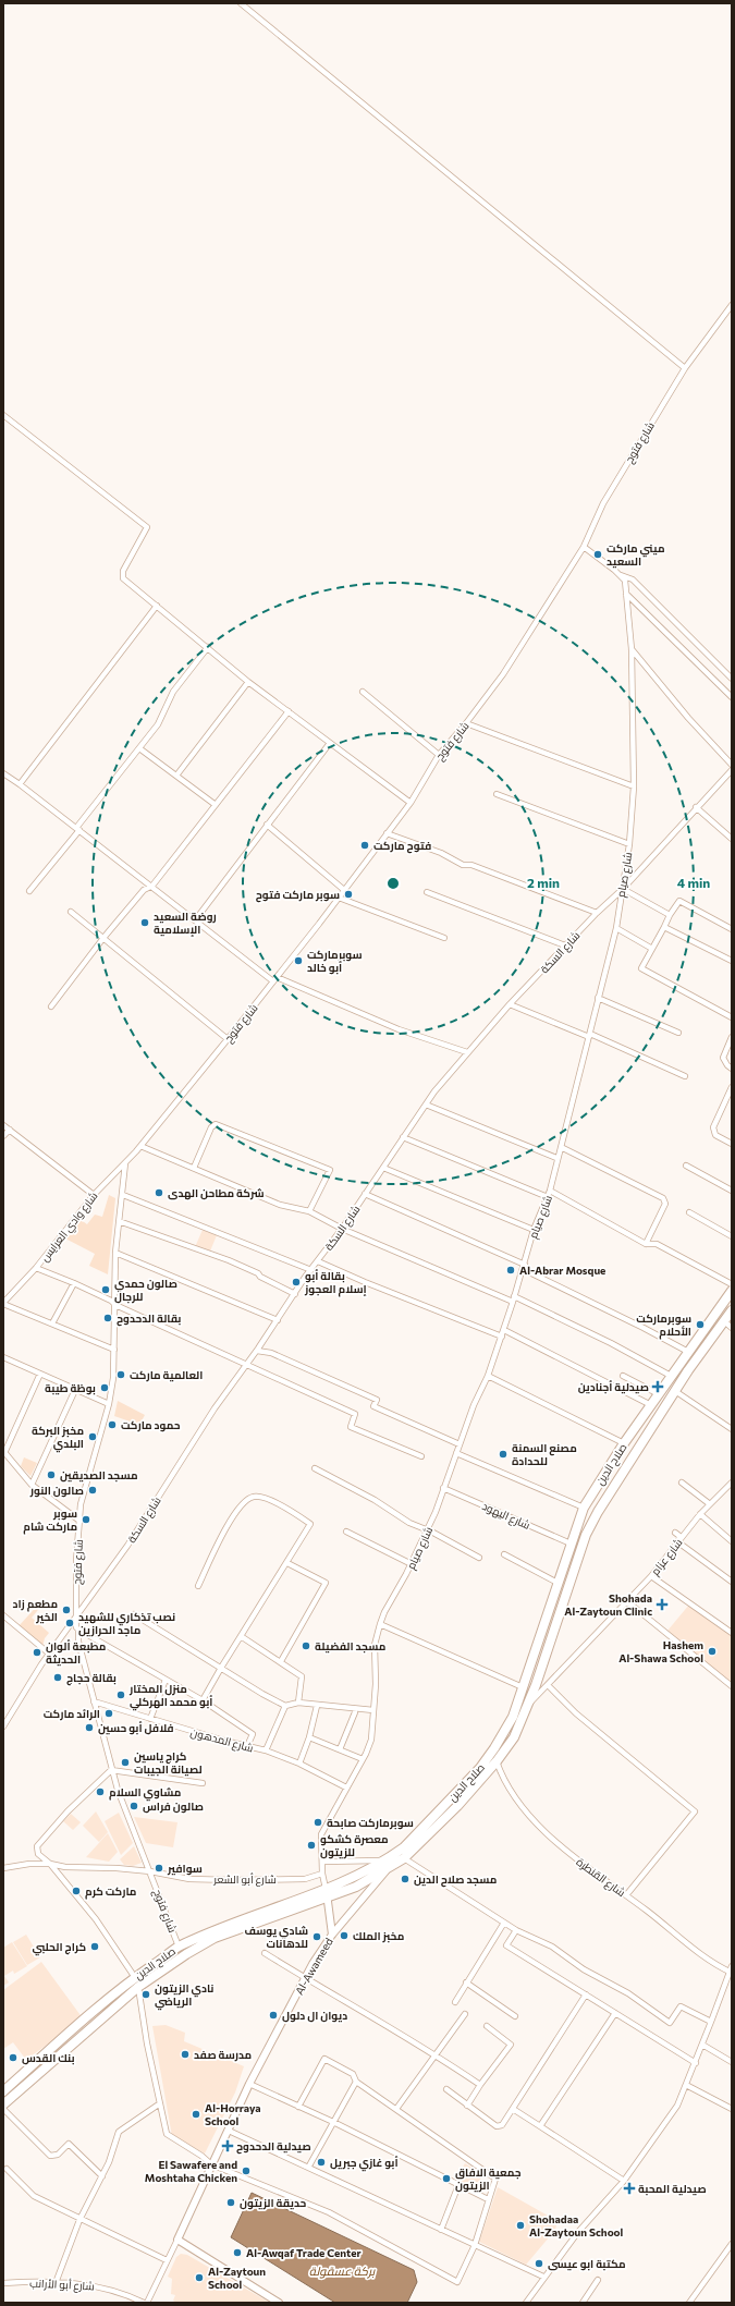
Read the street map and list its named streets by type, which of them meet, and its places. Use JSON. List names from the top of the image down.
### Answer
{
  "streets": {
    "highway": ["صلاح الدين"],
    "main road": ["Al-Awameed"],
    "street": [
      "شارع فتوح",
      "شارع صيام",
      "شارع السكة",
      "شارع وادي العرايس",
      "شارع اليهود",
      "شارع عزام",
      "شارع المدهون",
      "شارع القنطرة",
      "شارع أبو الشعر",
      "شارع أبو الأرانب"
    ]
  },
  "crossings": [
    ["شارع فتوح", "شارع السكة"],
    ["شارع فتوح", "شارع وادي العرايس"],
    ["شارع فتوح", "صلاح الدين"],
    ["شارع فتوح", "شارع المدهون"],
    ["شارع فتوح", "شارع أبو الشعر"],
    ["شارع صيام", "شارع السكة"],
    ["شارع صيام", "شارع اليهود"],
    ["شارع صيام", "شارع المدهون"],
    ["شارع صيام", "شارع أبو الشعر"],
    ["صلاح الدين", "شارع اليهود"],
    ["صلاح الدين", "شارع عزام"],
    ["صلاح الدين", "شارع القنطرة"],
    ["صلاح الدين", "Al-Awameed"]
  ],
  "water": ["بركة عسقولة"],
  "places": {
    "other": [
      "ميني ماركت السعيد",
      "فتوح ماركت",
      "سوبر ماركت فتوح",
      "روضة السعيد الإسلامية",
      "سوبرماركت أبو خالد",
      "شركة مطاحن الهدى",
      "Al-Abrar Mosque",
      "بقالة أبو إسلام العجوز",
      "صالون حمدي للرجال",
      "بقالة الدحدوح",
      "سوبرماركت الأحلام",
      "العالمية ماركت",
      "بوظة طيبة",
      "حمود ماركت",
      "مخبز البركة البلدي",
      "مصنع السمنة للحدادة",
      "مسجد الصديقين",
      "صالون النور",
      "سوبر ماركت شام",
      "مطعم زاد الخير",
      "نصب تذكاري للشهيد ماجد الحرازين",
      "مسجد الفضيلة",
      "Hashem Al-Shawa School",
      "مطبعة ألوان الحديثة",
      "بقالة حجاج",
      "منزل المختار أبو محمد الهركلي",
      "الرائد ماركت",
      "فلافل أبو حسين",
      "كراج ياسين لصيانة الجيبات",
      "مشاوي السلام",
      "صالون فراس",
      "سوبرماركت صابحة",
      "معصرة كشكو للزيتون",
      "سوافير",
      "مسجد صلاح الدين",
      "ماركت كرم",
      "مخبز الملك",
      "شادي يوسف للدهانات",
      "كراج الحلبي",
      "نادي الزيتون الرياضي",
      "ديوان ال دلول",
      "مدرسة صفد",
      "بنك القدس",
      "Al-Horraya School",
      "أبو غازي جبريل",
      "El Sawafere and Moshtaha Chicken",
      "جمعية الافاق الزيتون",
      "حديقة الزيتون",
      "Shohadaa Al-Zaytoun School",
      "Al-Awqaf Trade Center",
      "مكتبة ابو عيسى",
      "Al-Zaytoun School"
    ],
    "health": [
      "صيدلية أجنادين",
      "Shohada Al-Zaytoun Clinic",
      "صيدلية الدحدوح",
      "صيدلية المحبة"
    ]
  },
  "rings": ["2 min", "4 min"]
}
